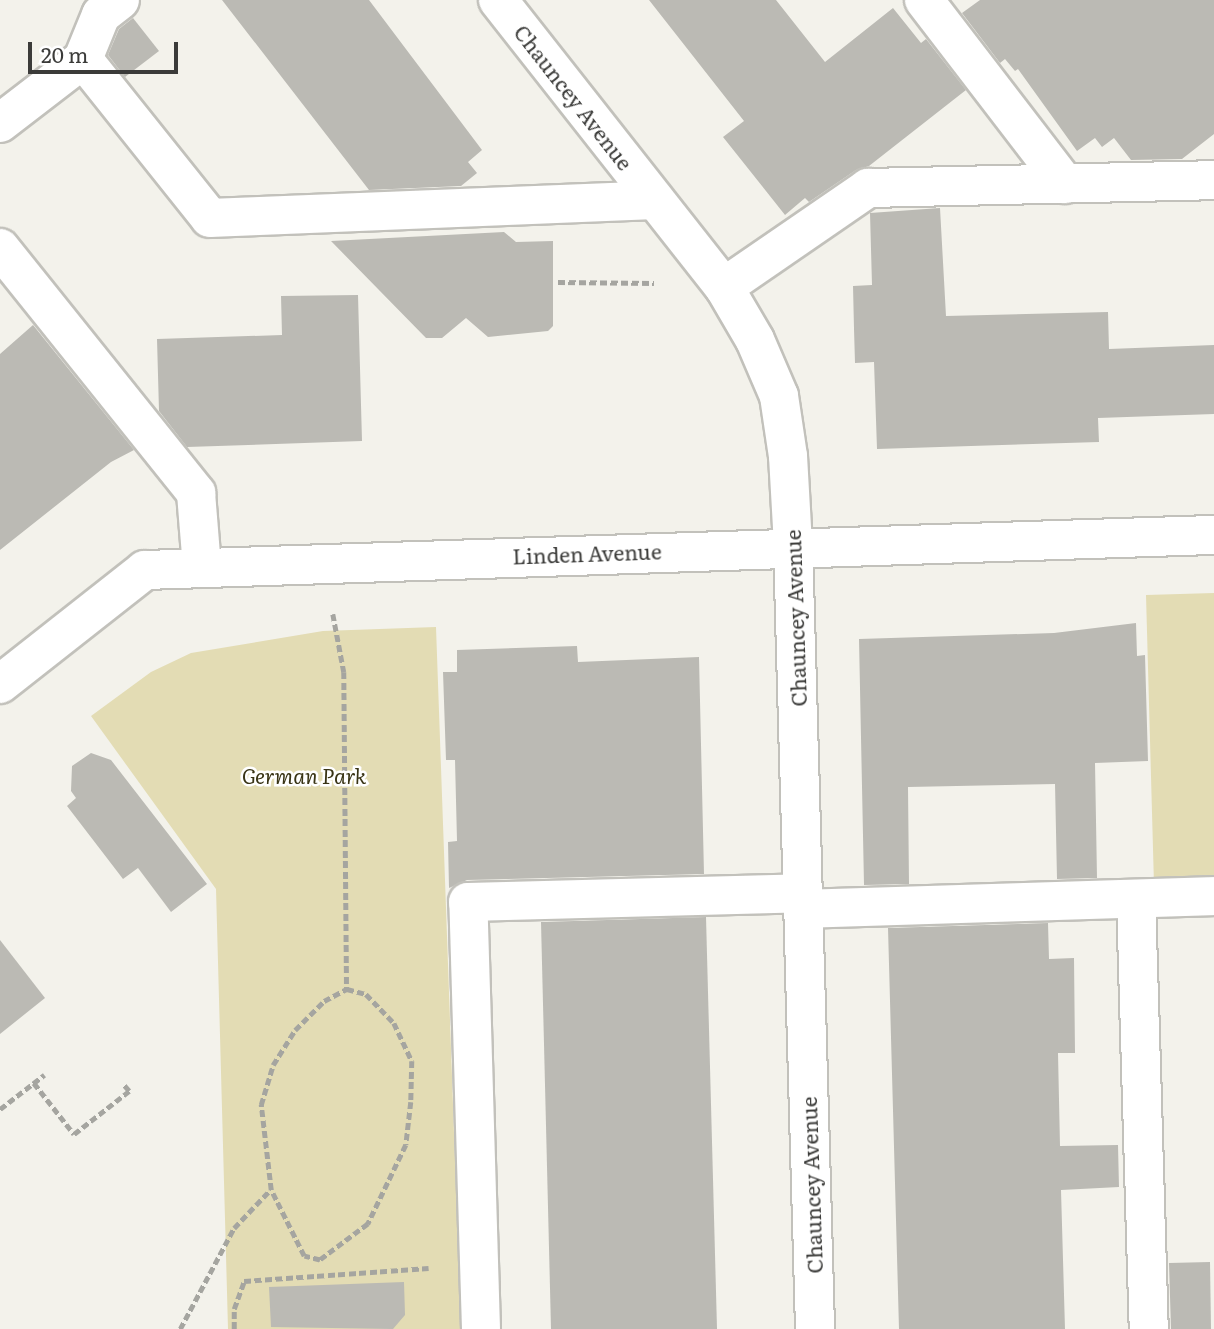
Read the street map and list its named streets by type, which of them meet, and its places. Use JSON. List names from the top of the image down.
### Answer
{
  "streets": {
    "street": ["Chauncey Avenue", "Linden Avenue"]
  },
  "crossings": [
    ["Chauncey Avenue", "Linden Avenue"]
  ],
  "parks": ["German Park"],
  "scale_bar": "20 m"
}
